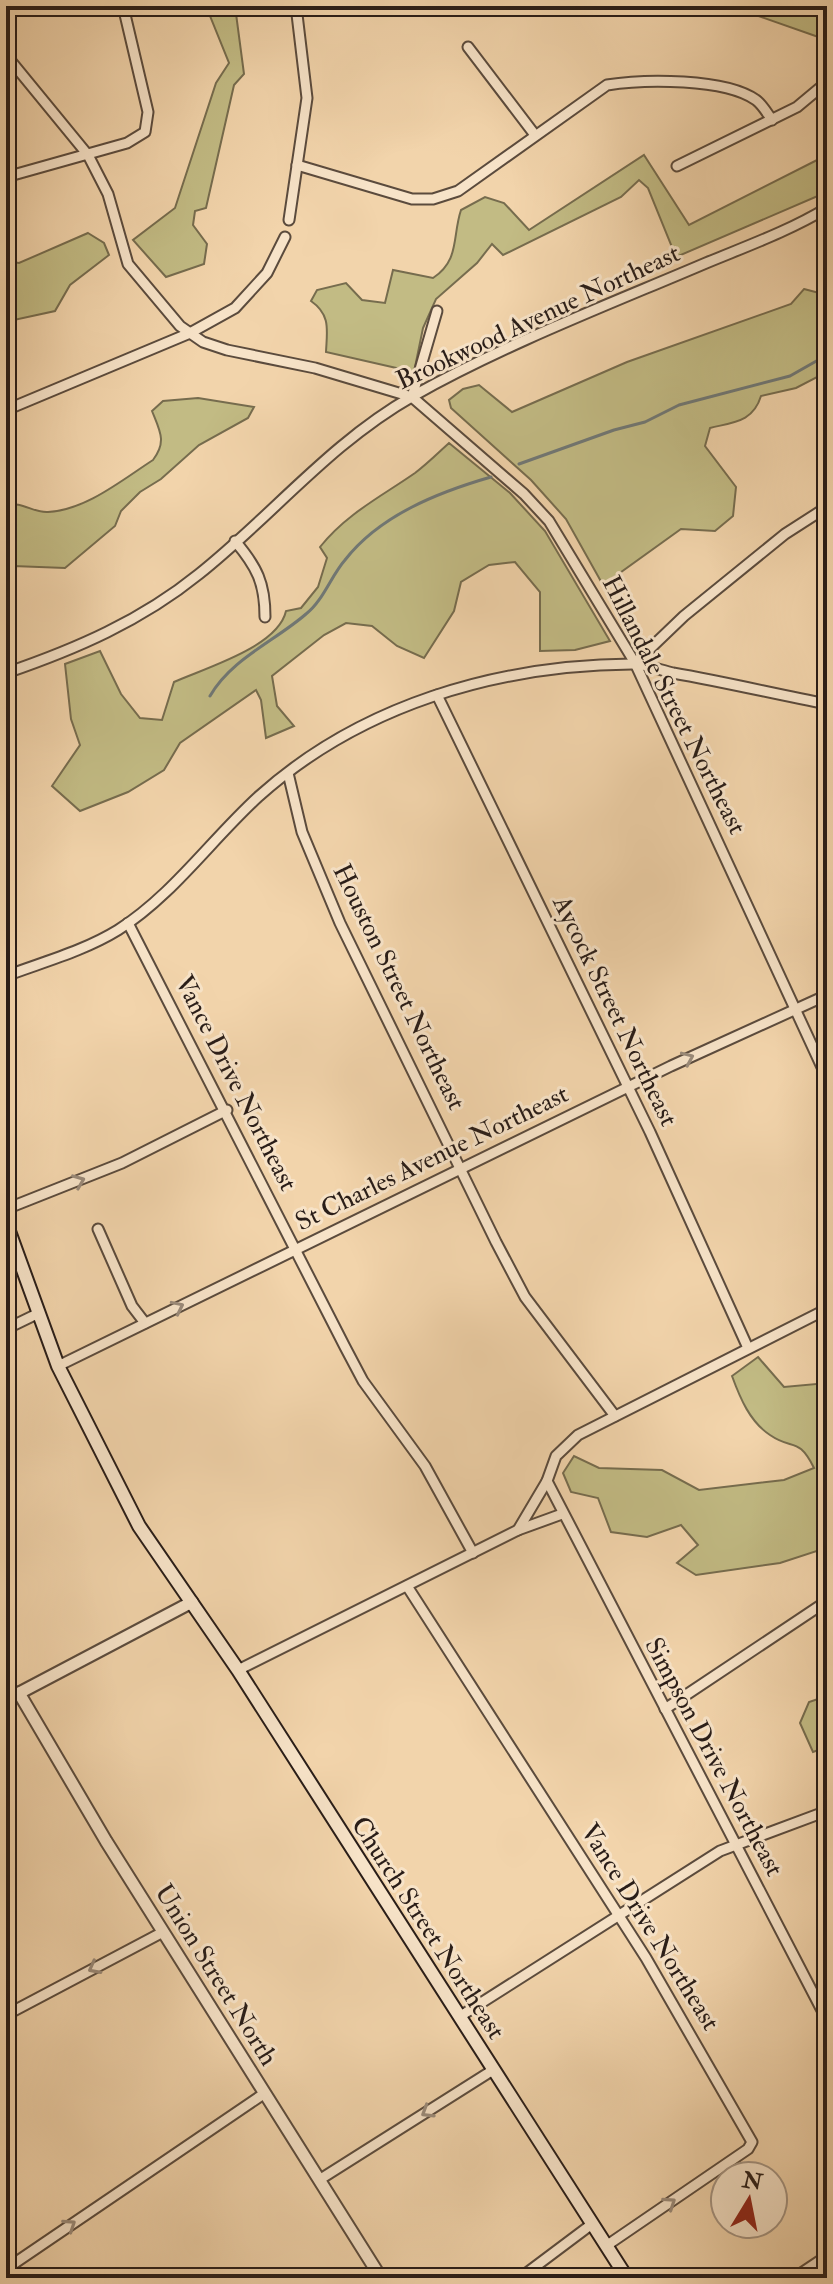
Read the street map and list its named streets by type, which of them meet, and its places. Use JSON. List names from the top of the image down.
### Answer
{
  "streets": {
    "main road": ["Church Street Northeast"],
    "street": [
      "Brookwood Avenue Northeast",
      "Hillandale Street Northeast",
      "Houston Street Northeast",
      "Aycock Street Northeast",
      "Vance Drive Northeast",
      "St Charles Avenue Northeast",
      "Simpson Drive Northeast",
      "Union Street North"
    ]
  },
  "crossings": [
    ["Brookwood Avenue Northeast", "Hillandale Street Northeast"],
    ["Hillandale Street Northeast", "St Charles Avenue Northeast"],
    ["Houston Street Northeast", "St Charles Avenue Northeast"],
    ["Aycock Street Northeast", "St Charles Avenue Northeast"],
    ["Vance Drive Northeast", "St Charles Avenue Northeast"],
    ["Vance Drive Northeast", "Church Street Northeast"],
    ["St Charles Avenue Northeast", "Church Street Northeast"]
  ],
  "one_way": ["St Charles Avenue Northeast"],
  "north": "top"
}
